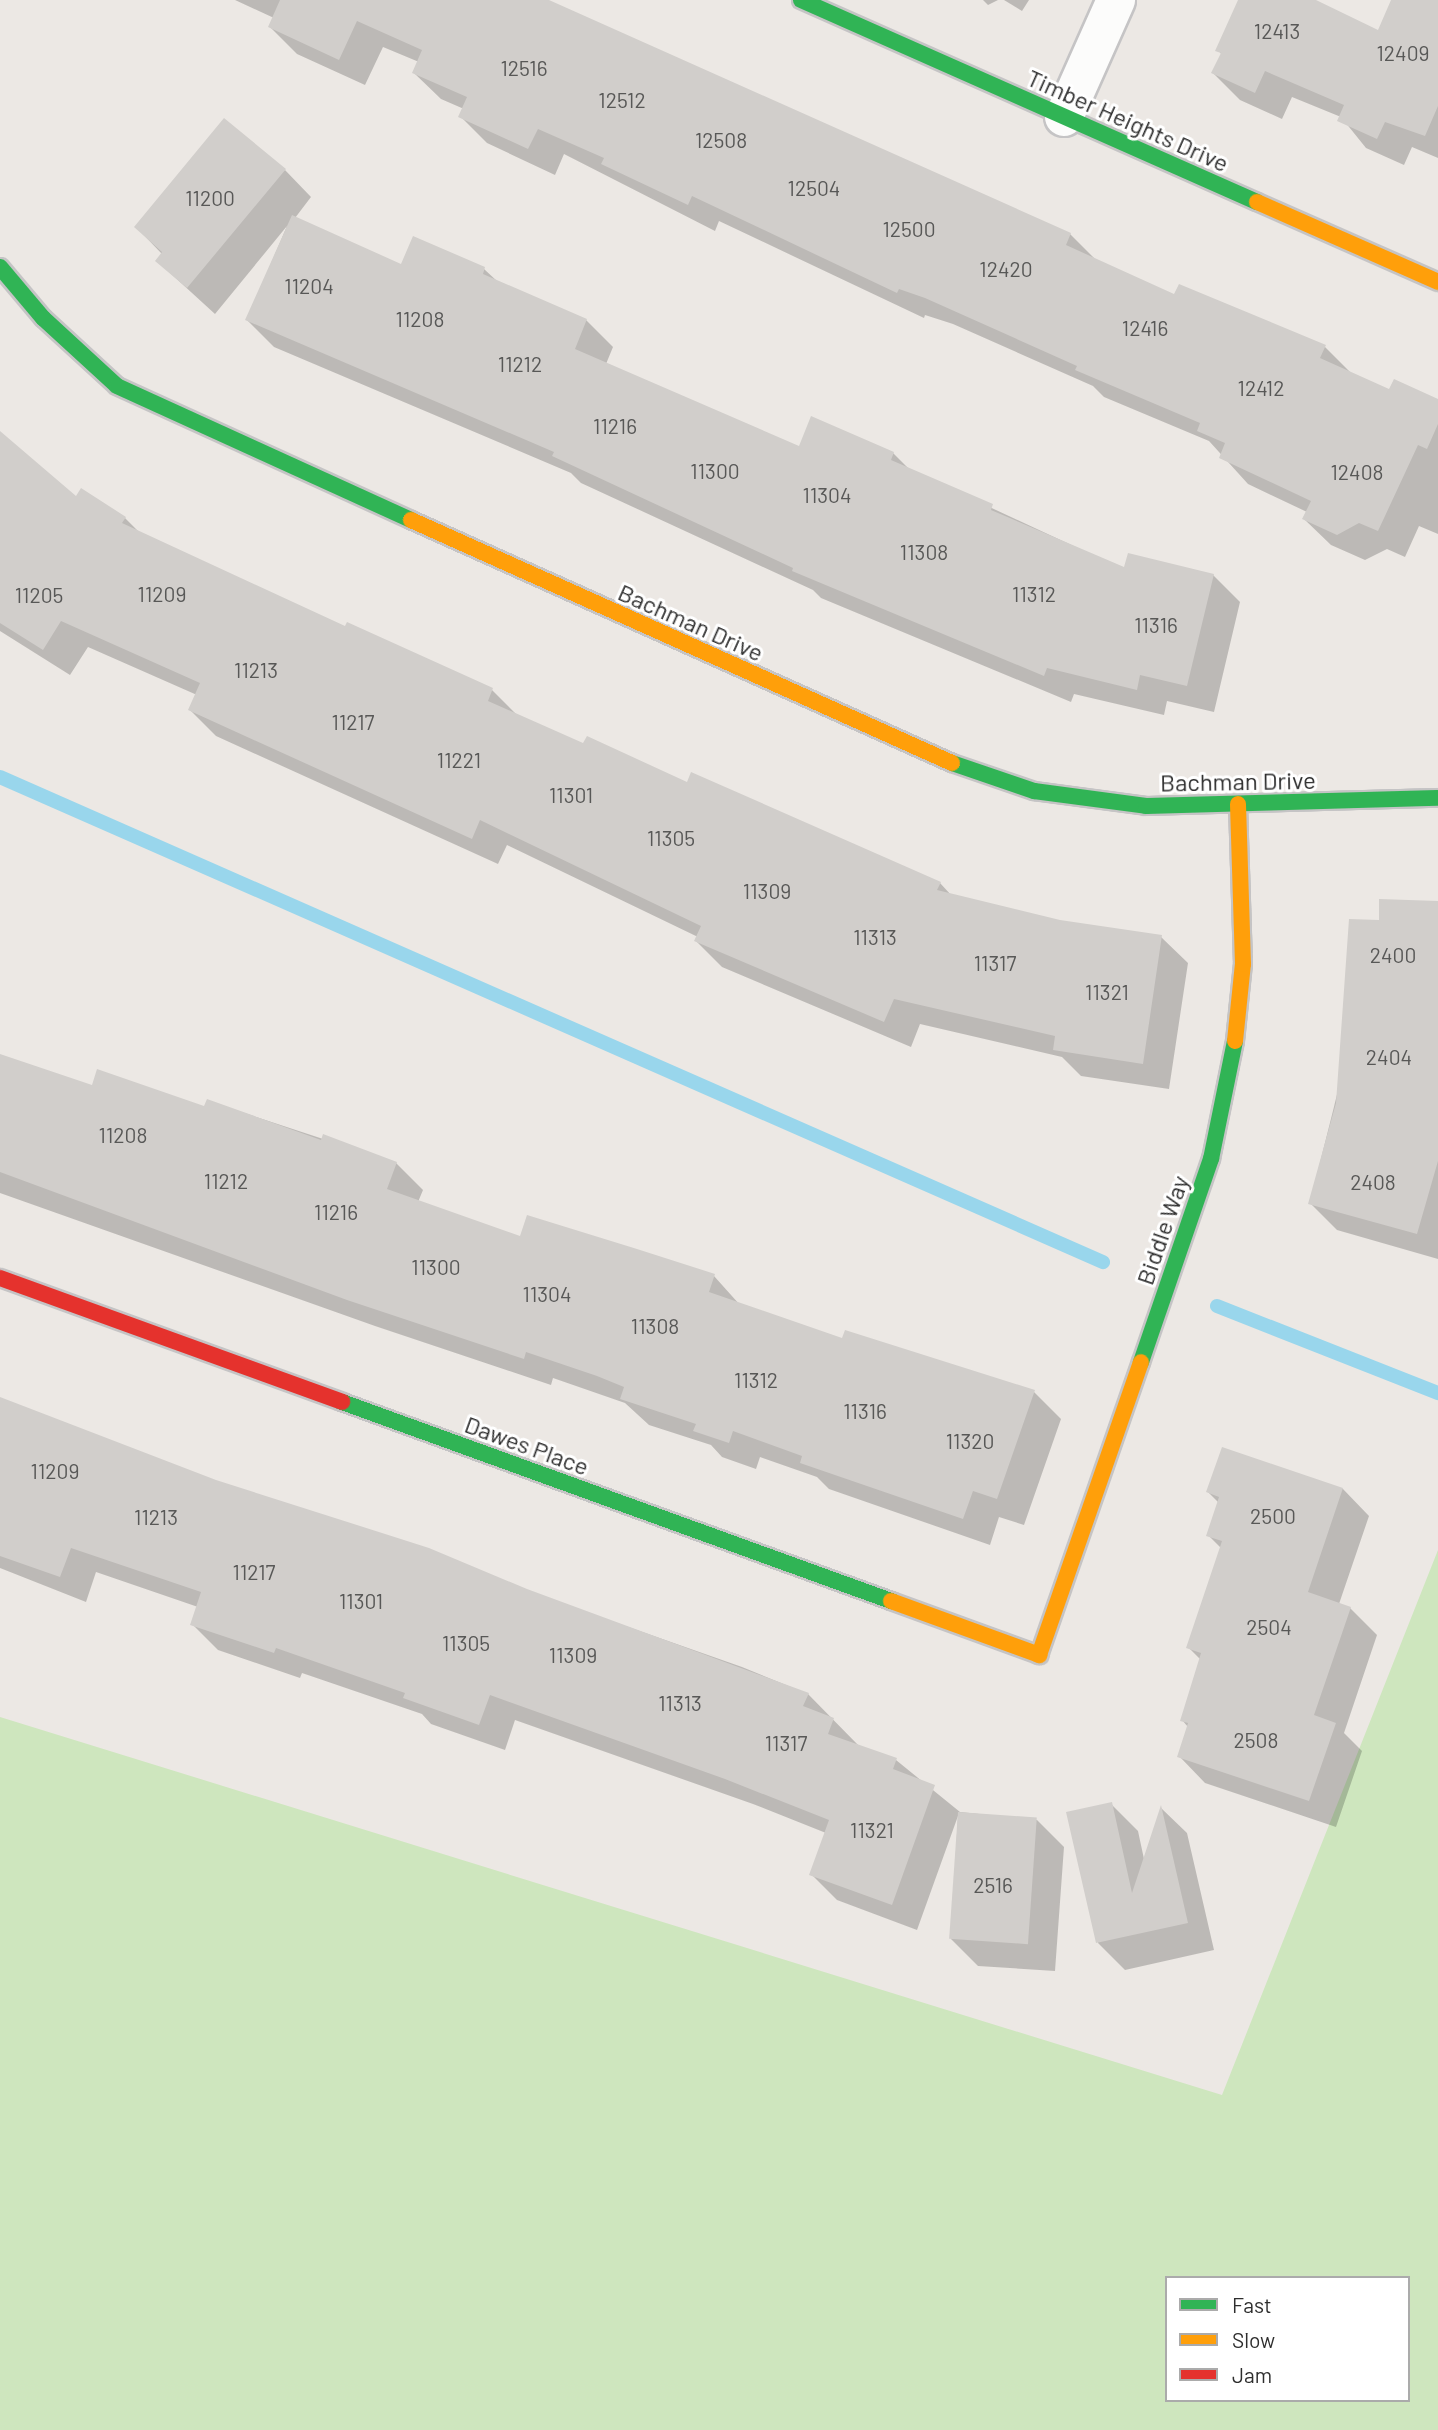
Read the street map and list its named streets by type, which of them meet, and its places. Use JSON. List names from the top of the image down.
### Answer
{
  "streets": {
    "street": [
      "Timber Heights Drive",
      "Bachman Drive",
      "Biddle Way",
      "Dawes Place"
    ]
  },
  "crossings": [
    ["Bachman Drive", "Biddle Way"],
    ["Biddle Way", "Dawes Place"]
  ],
  "house_numbers": [
    "12413",
    "12409",
    "12516",
    "12512",
    "12508",
    "12504",
    "11200",
    "12500",
    "12420",
    "11204",
    "11208",
    "12416",
    "11212",
    "12412",
    "11216",
    "11300",
    "12408",
    "11304",
    "11308",
    "11209",
    "11312",
    "11205",
    "11316",
    "11213",
    "11217",
    "11221",
    "11301",
    "11305",
    "11309",
    "11313",
    "2400",
    "11317",
    "11321",
    "2404",
    "11208",
    "11212",
    "2408",
    "11216",
    "11300",
    "11304",
    "11308",
    "11312",
    "11316",
    "11320",
    "11209",
    "2500",
    "11213",
    "11217",
    "11301",
    "2504",
    "11305",
    "11309",
    "11313",
    "2508",
    "11317",
    "11321",
    "2516"
  ],
  "legend": ["Fast", "Slow", "Jam"]
}
